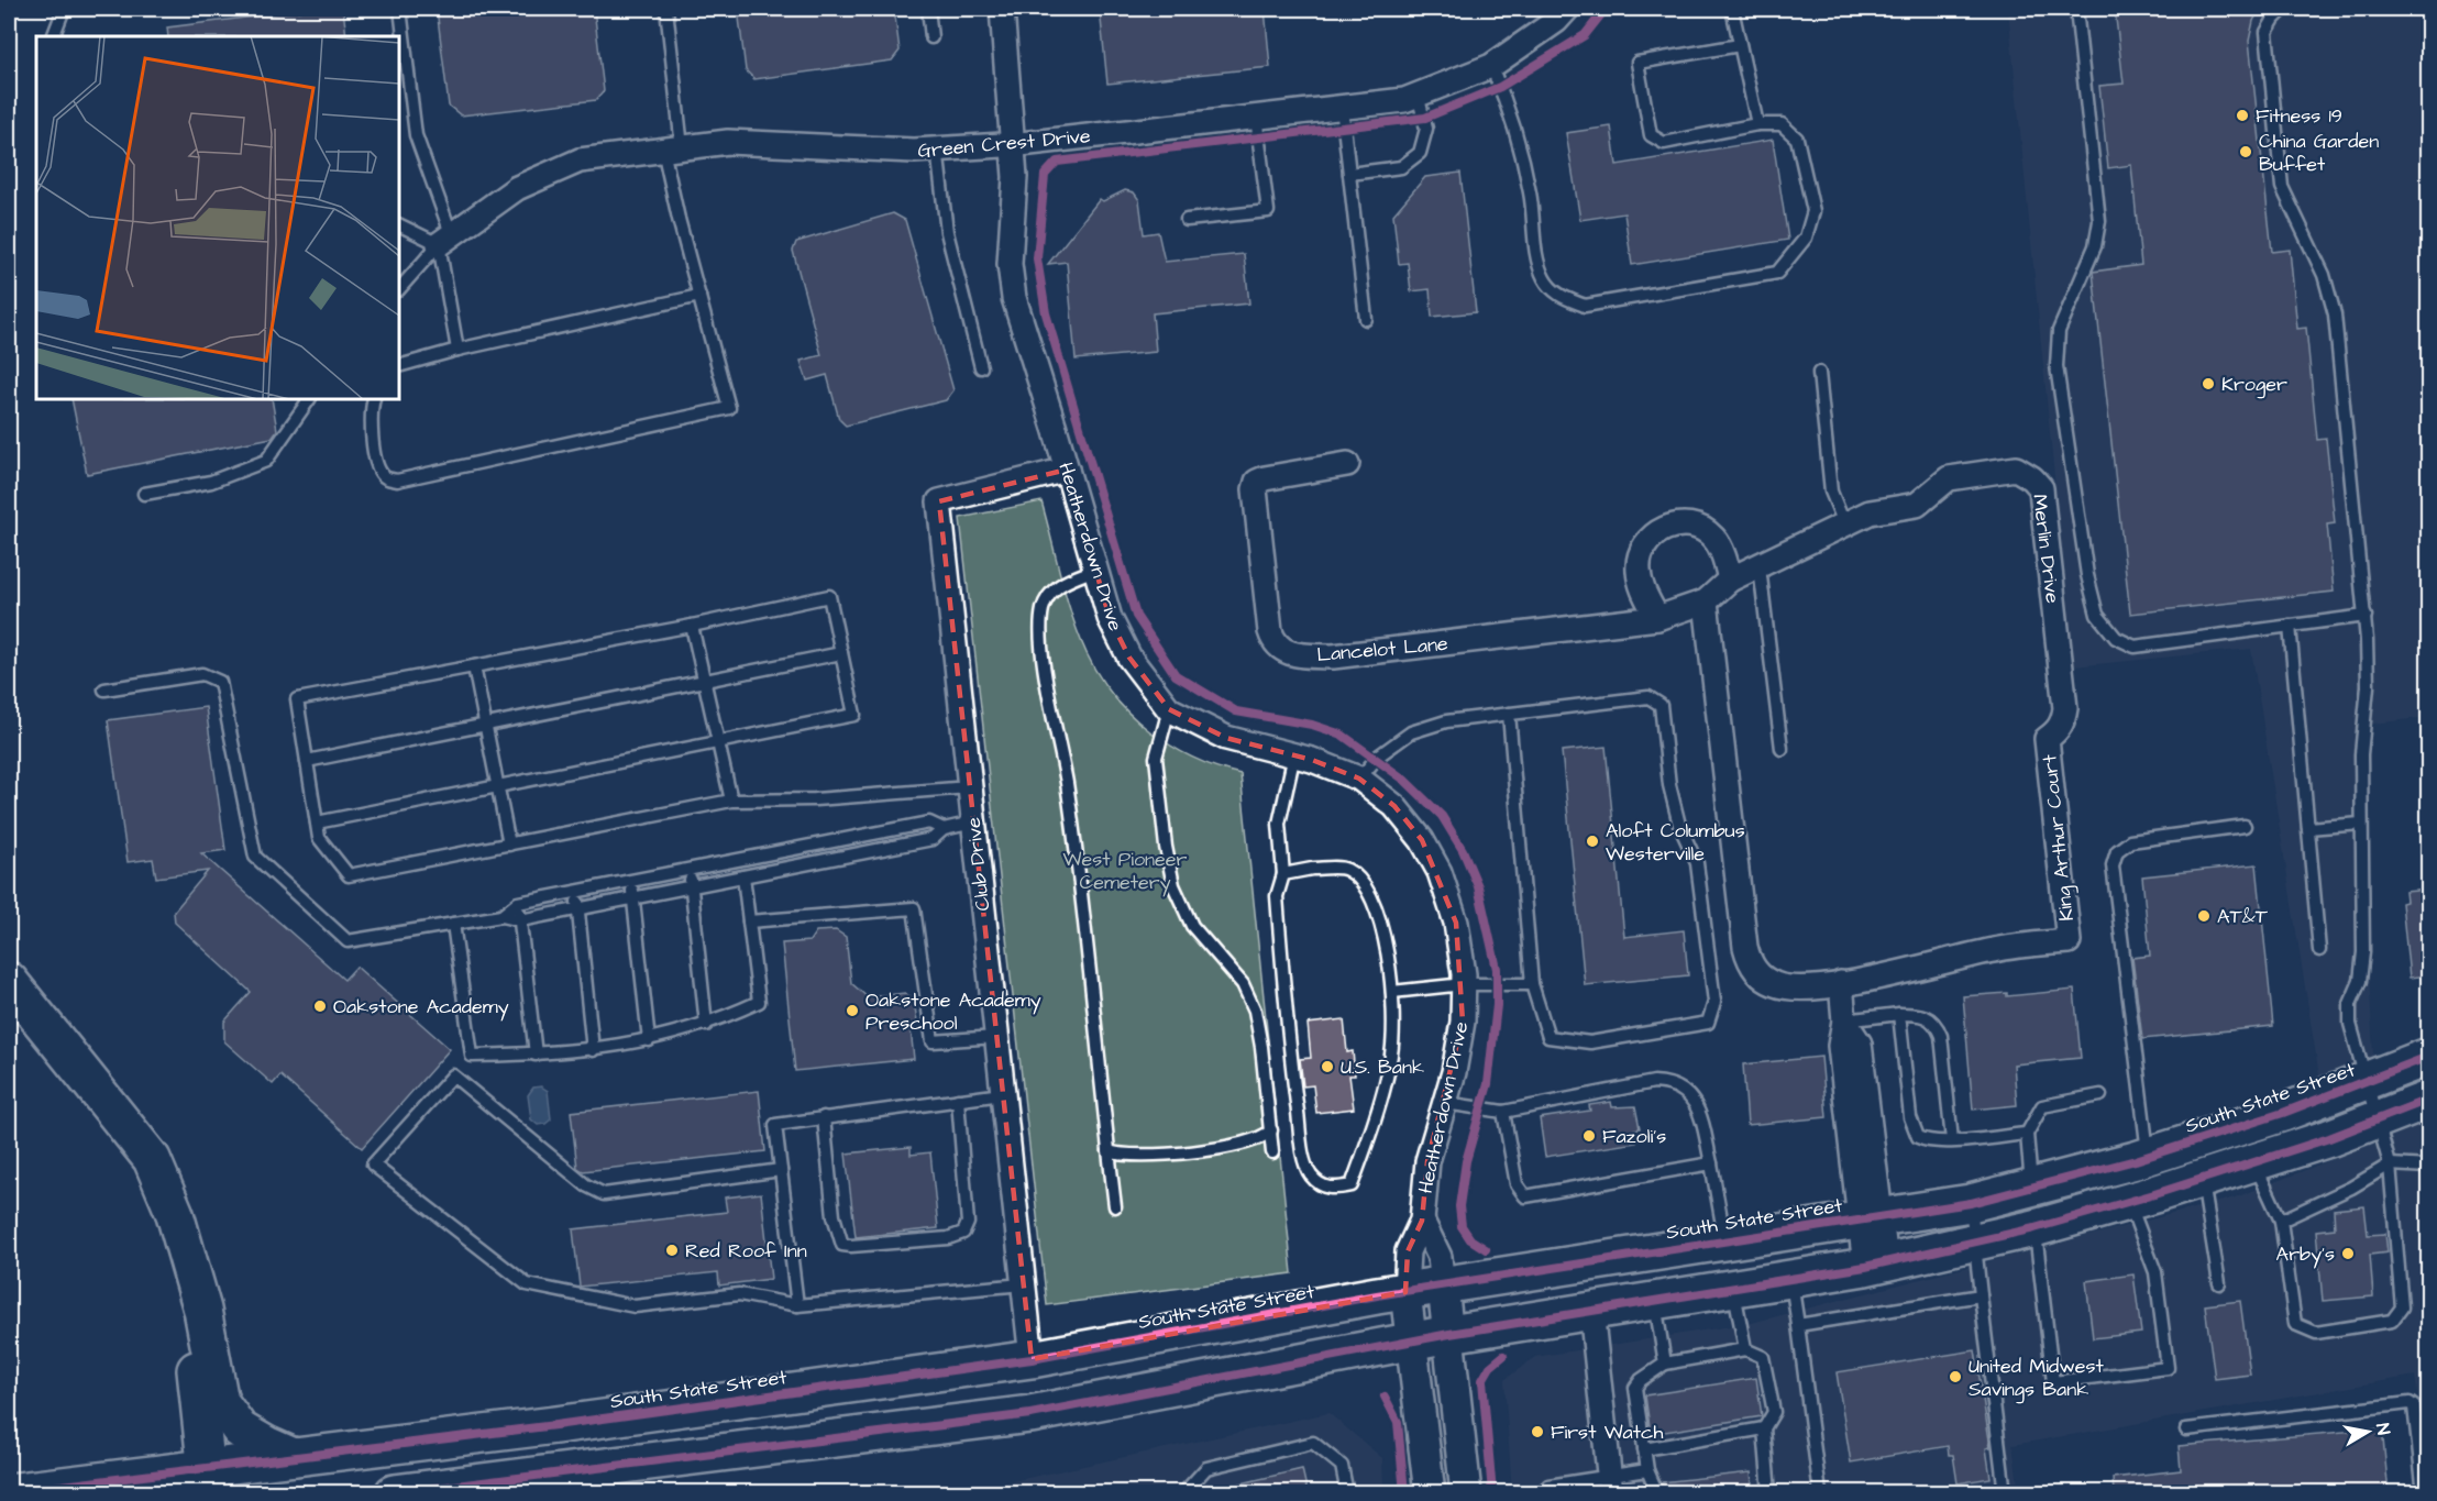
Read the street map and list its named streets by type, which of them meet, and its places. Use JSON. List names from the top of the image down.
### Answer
{
  "streets": {
    "main road": ["South State Street"],
    "street": [
      "Green Crest Drive",
      "Heatherdown Drive",
      "Merlin Drive",
      "Lancelot Lane",
      "King Arthur Court",
      "Club Drive"
    ]
  },
  "crossings": [
    ["Green Crest Drive", "Heatherdown Drive"],
    ["Heatherdown Drive", "Club Drive"],
    ["Heatherdown Drive", "South State Street"],
    ["Merlin Drive", "Lancelot Lane"],
    ["Merlin Drive", "King Arthur Court"],
    ["Club Drive", "South State Street"]
  ],
  "parks": ["West Pioneer Cemetery"],
  "places": [
    "Fitness 19",
    "China Garden Buffet",
    "Kroger",
    "Aloft Columbus Westerville",
    "AT&T",
    "Oakstone Academy",
    "Oakstone Academy Preschool",
    "U.S. Bank",
    "Fazoli's",
    "Red Roof Inn",
    "Arby's",
    "United Midwest Savings Bank",
    "First Watch"
  ],
  "north": "right"
}
